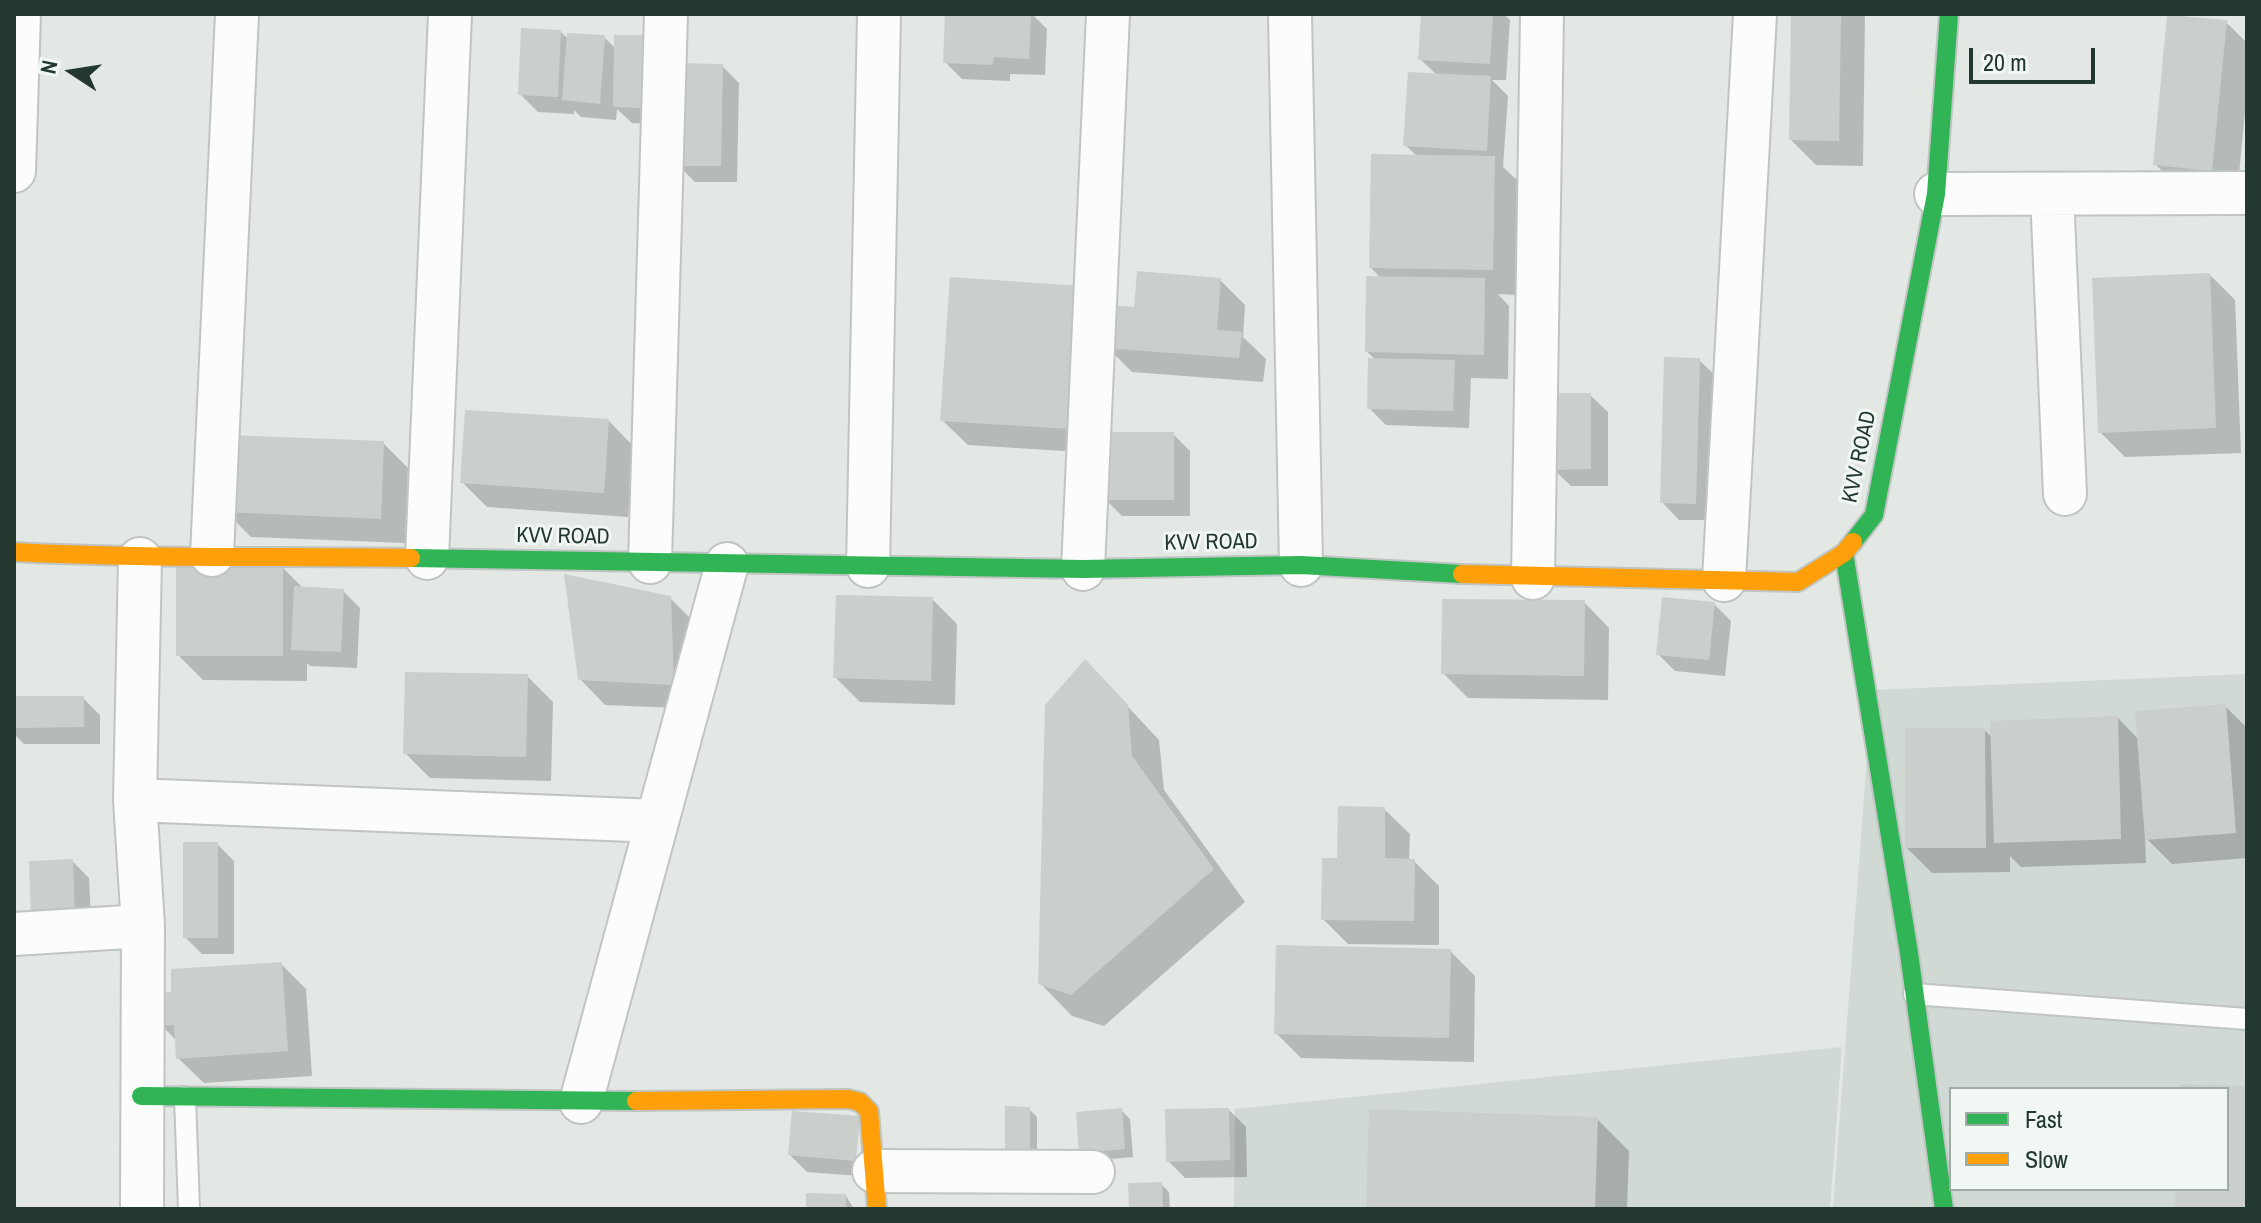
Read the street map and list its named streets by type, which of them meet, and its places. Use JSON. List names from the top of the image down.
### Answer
{
  "streets": {
    "main road": ["KVV ROAD"]
  },
  "legend": ["Fast", "Slow"],
  "scale_bar": "20 m",
  "north": "left"
}
